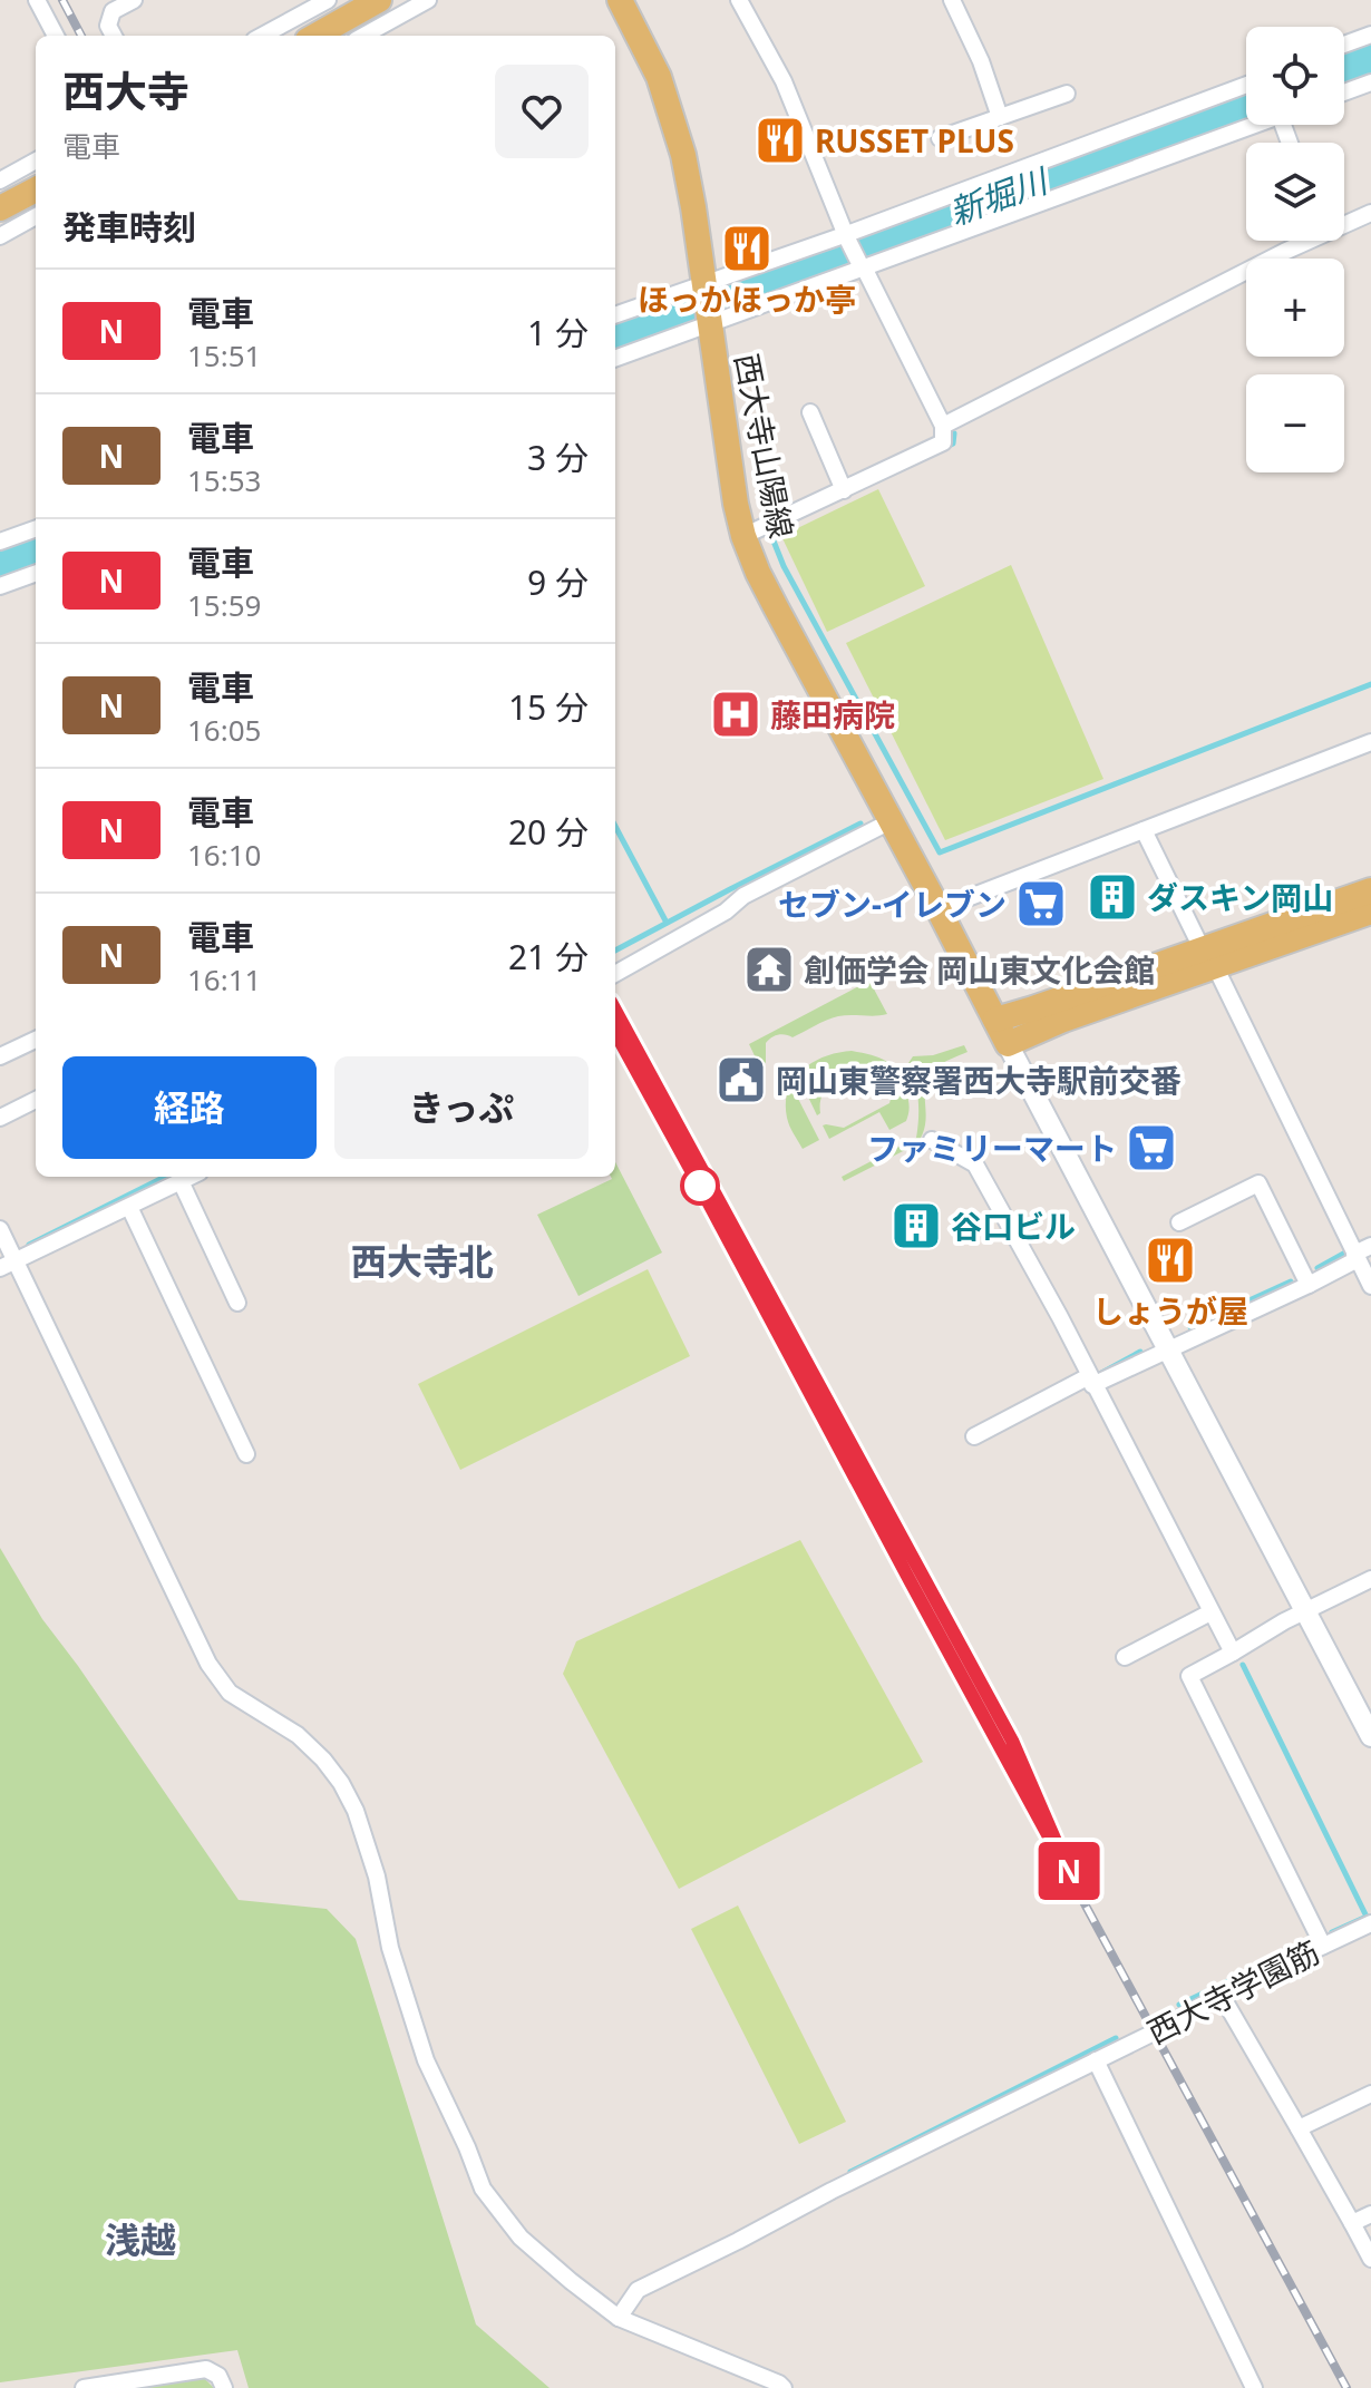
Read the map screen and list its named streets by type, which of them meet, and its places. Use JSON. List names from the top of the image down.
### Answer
{
  "streets": {
    "main road": ["西大寺山陽線"],
    "street": ["西大寺学園筋"]
  },
  "districts": ["西大寺北", "浅越"],
  "water": ["新堀川"],
  "places": {
    "restaurant": ["RUSSET PLUS", "ほっかほっか亭", "しょうが屋"],
    "hospital": ["藤田病院"],
    "building": ["ダスキン岡山", "谷口ビル"],
    "supermarket": ["セブン-イレブン", "ファミリーマート"],
    "temple": ["創価学会 岡山東文化会館"],
    "public building": ["岡山東警察署西大寺駅前交番"]
  },
  "page": {
    "on_map": "N",
    "map_buttons": ["+", "−"],
    "heading": [
      ["西大寺", "電車"],
      "発車時刻"
    ],
    "list": [
      {
        "mark": "N",
        "name": "電車",
        "note": "15:51",
        "value": "1 分"
      },
      {
        "mark": "N",
        "name": "電車",
        "note": "15:53",
        "value": "3 分"
      },
      {
        "mark": "N",
        "name": "電車",
        "note": "15:59",
        "value": "9 分"
      },
      {
        "mark": "N",
        "name": "電車",
        "note": "16:05",
        "value": "15 分"
      },
      {
        "mark": "N",
        "name": "電車",
        "note": "16:10",
        "value": "20 分"
      },
      {
        "mark": "N",
        "name": "電車",
        "note": "16:11",
        "value": "21 分"
      }
    ],
    "buttons": ["経路", "きっぷ"]
  }
}
